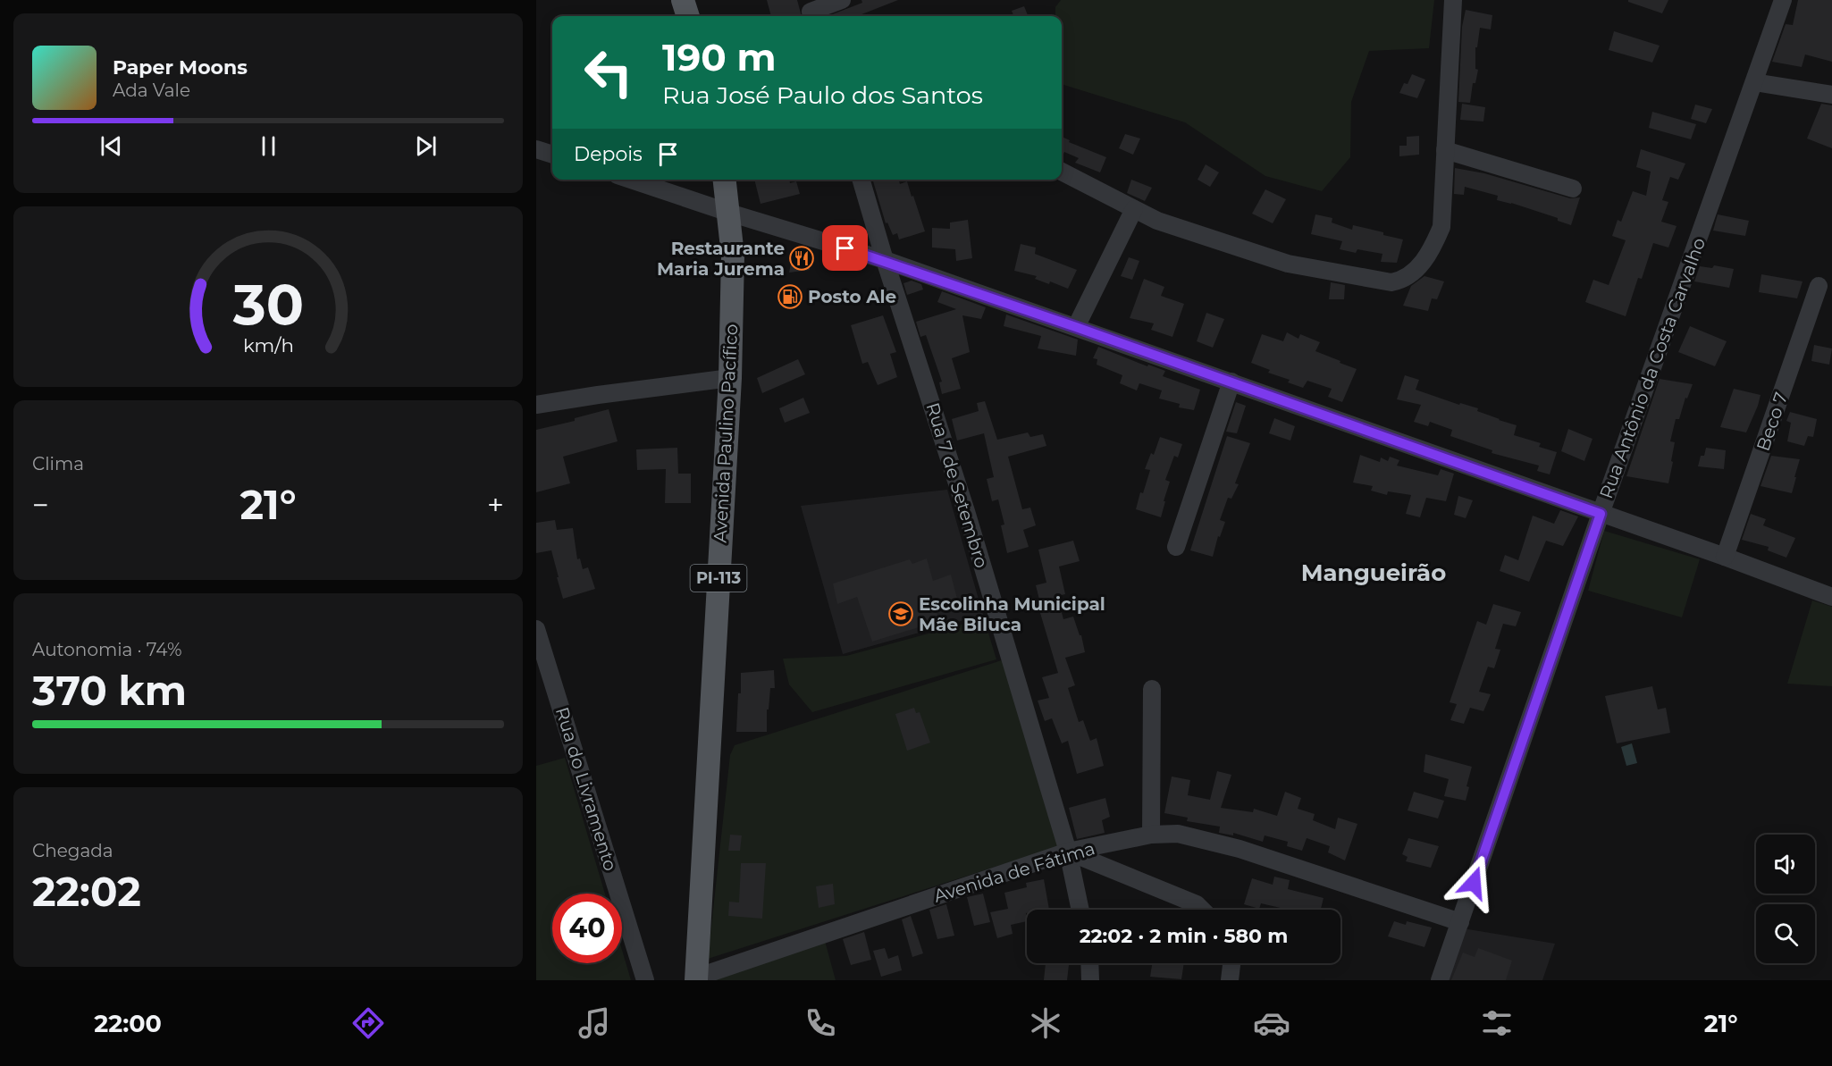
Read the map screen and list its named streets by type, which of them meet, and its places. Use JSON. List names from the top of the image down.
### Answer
{
  "streets": {
    "main road": ["Avenida Paulino Pacífico", "PI-113"],
    "street": [
      "Rua Antônio da Costa Carvalho",
      "Beco 7",
      "Rua 7 de Setembro",
      "Rua do Livramento",
      "Avenida de Fátima"
    ]
  },
  "crossings": [
    ["Rua Antônio da Costa Carvalho", "Avenida de Fátima"],
    ["Avenida Paulino Pacífico", "Avenida de Fátima"],
    ["Rua 7 de Setembro", "Avenida de Fátima"]
  ],
  "districts": ["Mangueirão"],
  "places": {
    "restaurant": ["Restaurante Maria Jurema"],
    "fuel station": ["Posto Ale"],
    "school or university": ["Escolinha Municipal Mãe Biluca"]
  },
  "page": {
    "turn": ["190 m", "Rua José Paulo dos Santos"],
    "song": ["Paper Moons", "Ada Vale"],
    "then": "Depois",
    "tile": [
      "Clima",
      ["Autonomia · 74%", "370 km"],
      ["Chegada", "22:02"]
    ],
    "heat": ["−", "21°", "+"],
    "limit": "40",
    "trip": "22:02 · 2 min · 580 m",
    "tabs": ["22:00", "21°"],
    "gauge": ["30", "km/h"]
  }
}
